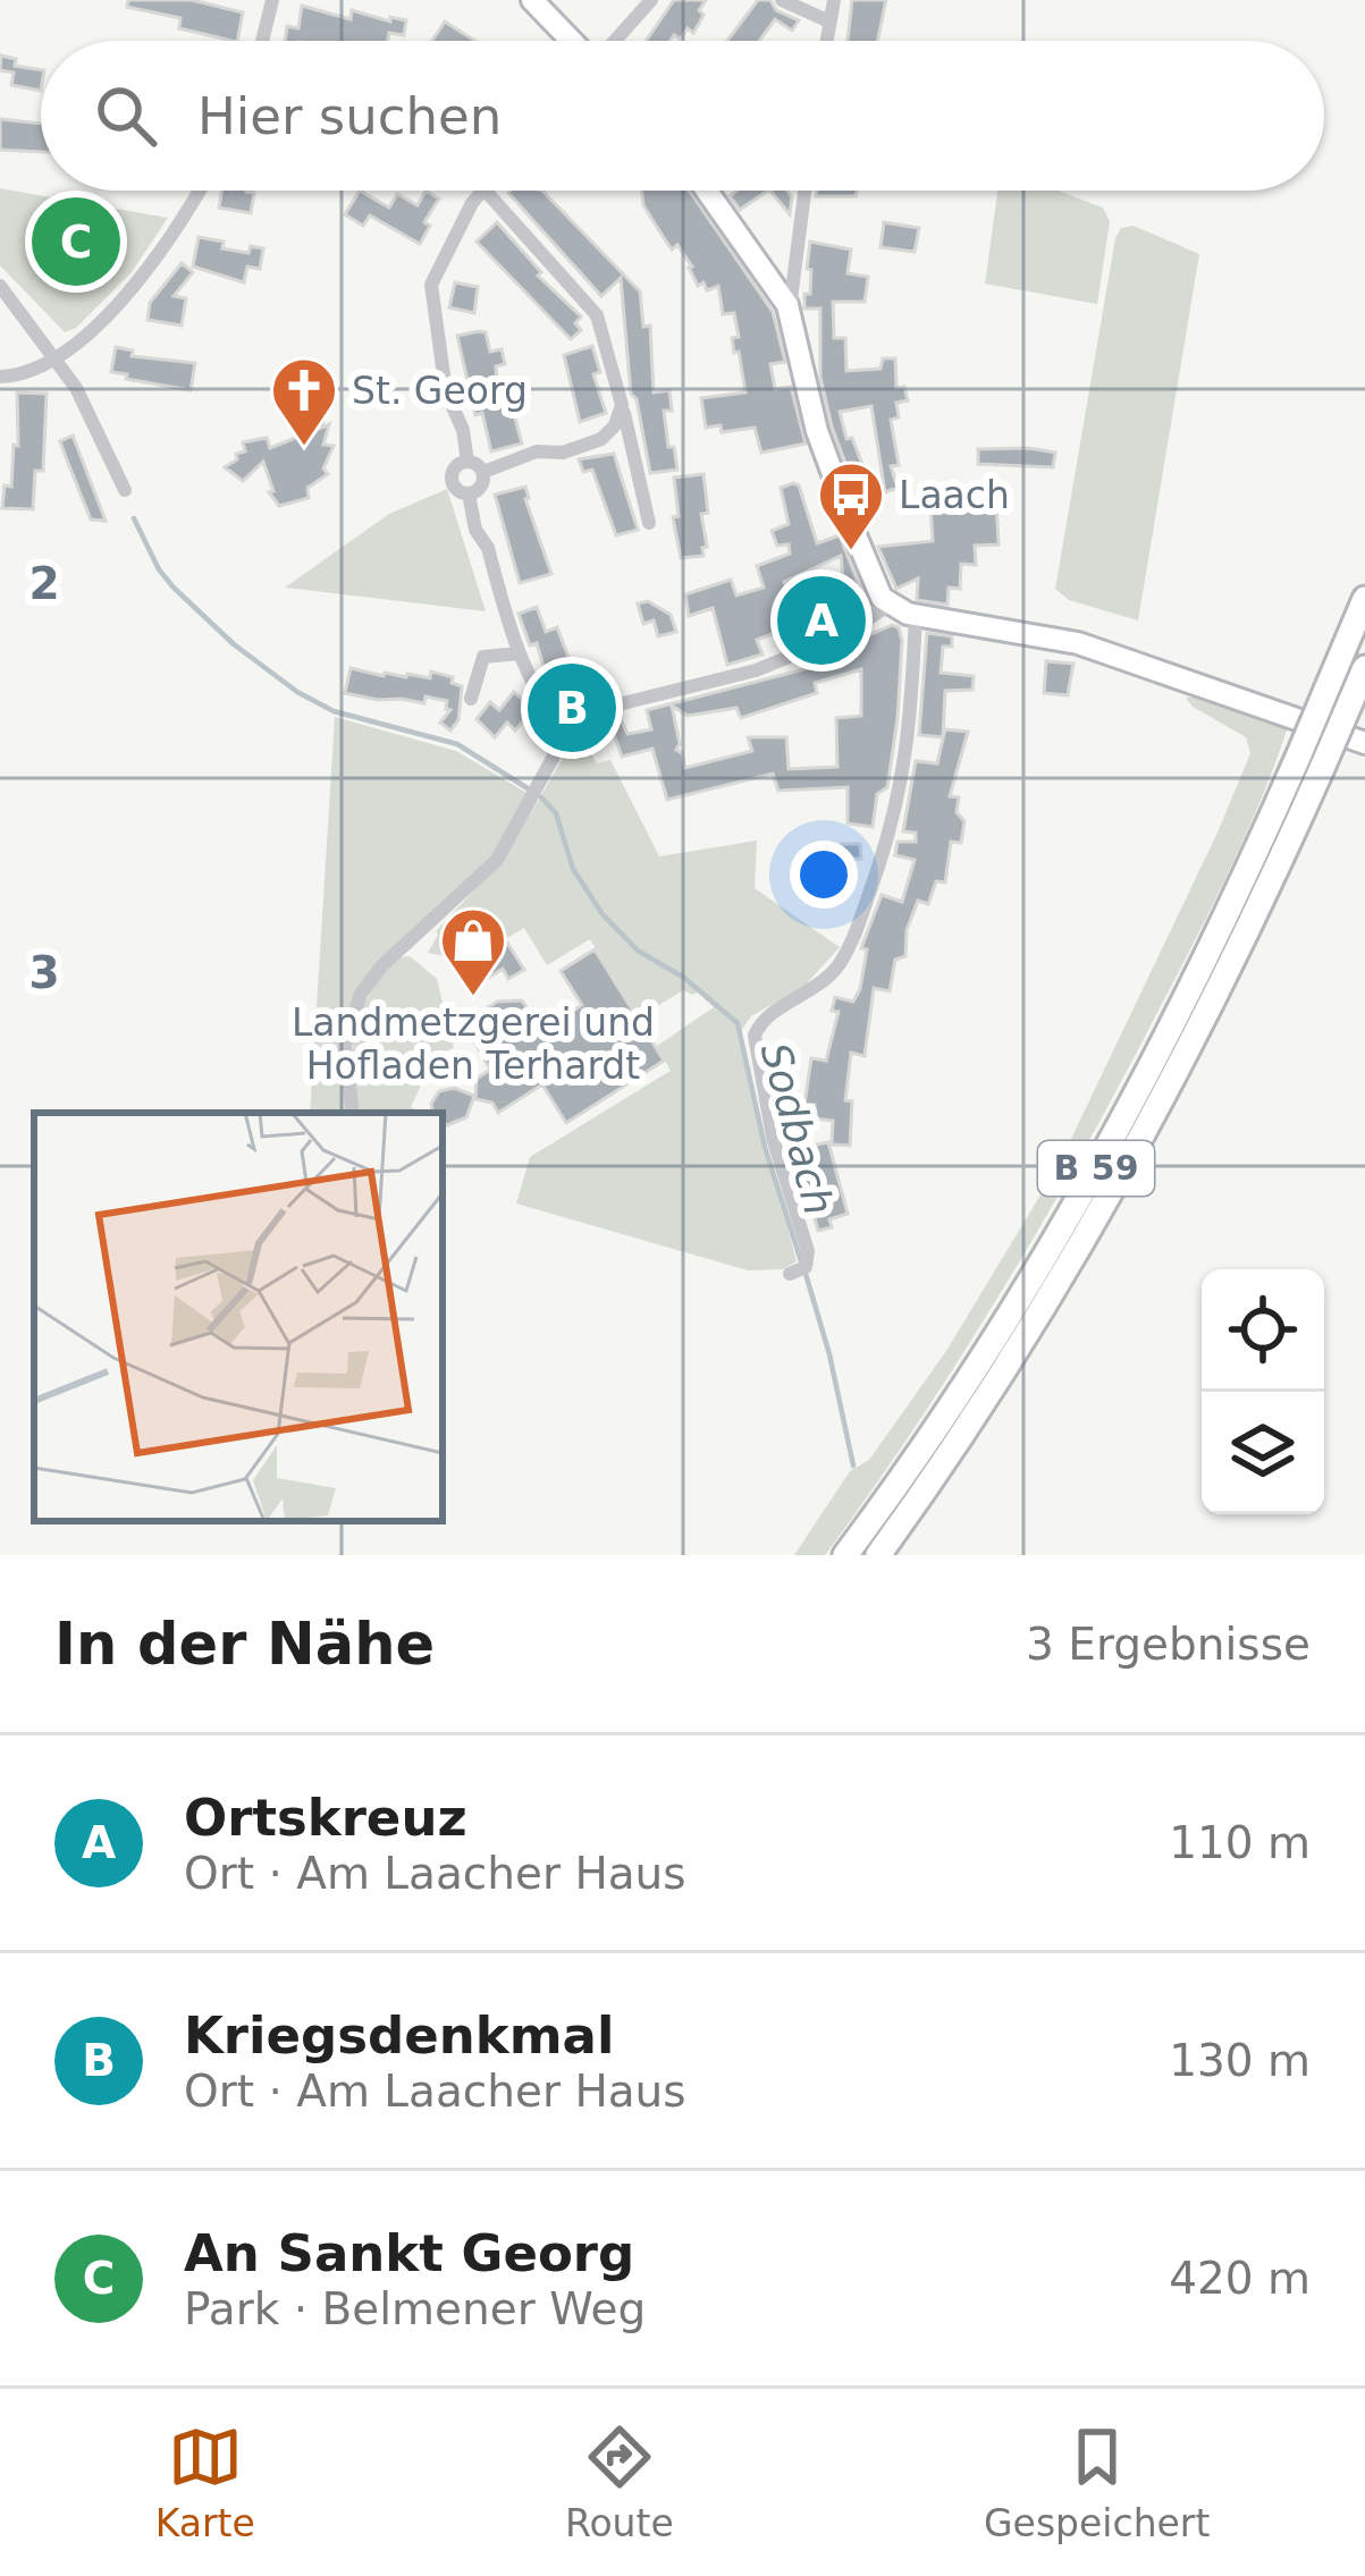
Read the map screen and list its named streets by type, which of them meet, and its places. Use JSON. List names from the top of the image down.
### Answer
{
  "streets": {
    "highway": ["B 59"]
  },
  "water": ["Sodbach"],
  "places": {
    "church": ["St. Georg"],
    "bus stop": ["Laach"],
    "shop": ["Landmetzgerei und Hofladen Terhardt"]
  },
  "page": {
    "search": "Hier suchen",
    "pins": ["C", "A", "B"],
    "heading": ["In der Nähe", "3 Ergebnisse"],
    "list": [
      {
        "mark": "A",
        "name": "Ortskreuz",
        "note": "Ort · Am Laacher Haus",
        "value": "110 m"
      },
      {
        "mark": "B",
        "name": "Kriegsdenkmal",
        "note": "Ort · Am Laacher Haus",
        "value": "130 m"
      },
      {
        "mark": "C",
        "name": "An Sankt Georg",
        "note": "Park · Belmener Weg",
        "value": "420 m"
      }
    ],
    "nav": ["Karte", "Route", "Gespeichert"]
  },
  "grid": {
    "rows": ["2", "3"]
  }
}
